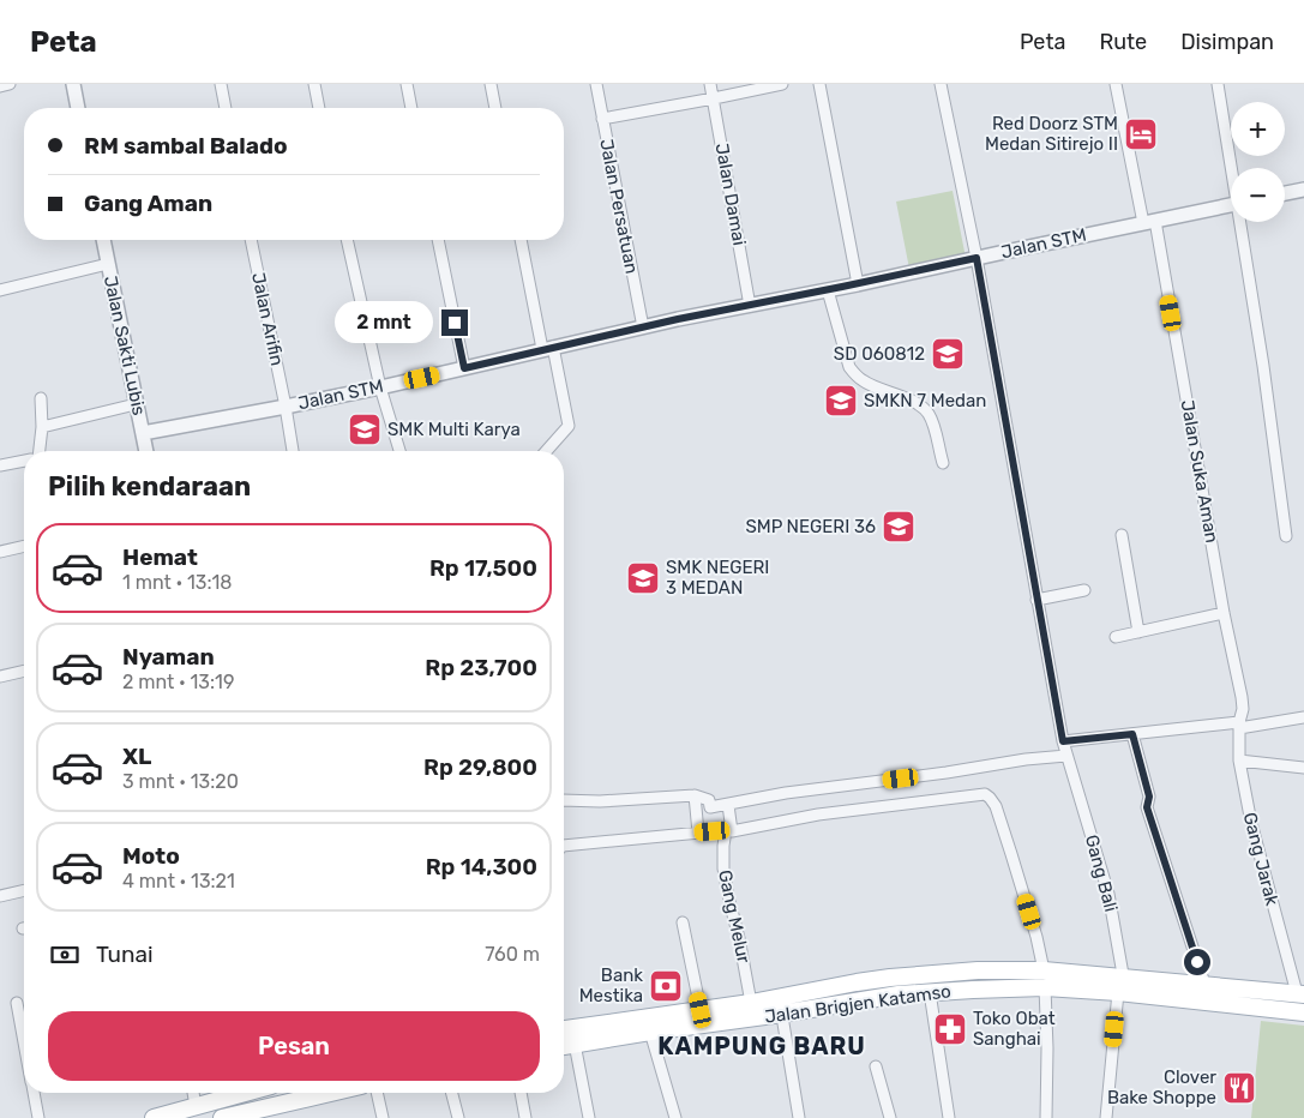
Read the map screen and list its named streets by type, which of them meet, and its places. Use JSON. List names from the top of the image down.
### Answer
{
  "streets": {
    "main road": ["Jalan Brigjen Katamso"],
    "street": [
      "Jalan Damai",
      "Jalan Persatuan",
      "Jalan STM",
      "Jalan Arifin",
      "Jalan Sakti Lubis",
      "Jalan Suka Aman",
      "Gang Jarak",
      "Gang Bali",
      "Gang Melur"
    ]
  },
  "crossings": [
    ["Jalan Damai", "Jalan STM"],
    ["Jalan Persatuan", "Jalan STM"],
    ["Jalan STM", "Jalan Arifin"],
    ["Jalan STM", "Jalan Sakti Lubis"],
    ["Jalan STM", "Jalan Suka Aman"],
    ["Jalan STM", "Gang Bali"],
    ["Jalan Suka Aman", "Gang Jarak"],
    ["Gang Jarak", "Jalan Brigjen Katamso"],
    ["Gang Bali", "Jalan Brigjen Katamso"],
    ["Gang Melur", "Jalan Brigjen Katamso"]
  ],
  "districts": ["KAMPUNG BARU"],
  "places": {
    "hotel": ["Red Doorz STM Medan Sitirejo II"],
    "school or university": [
      "SD 060812",
      "SMKN 7 Medan",
      "SMK Multi Karya",
      "SMP NEGERI 36",
      "SMK NEGERI 3 MEDAN"
    ],
    "bank": ["Bank Mestika"],
    "pharmacy": ["Toko Obat Sanghai"],
    "restaurant": ["Clover Bake Shoppe"]
  },
  "page": {
    "header": "Peta",
    "nav": ["Peta", "Rute", "Disimpan"],
    "map_buttons": ["+", "−"],
    "banner": ["RM sambal Balado", "Gang Aman"],
    "bubble": "2 mnt",
    "heading": "Pilih kendaraan",
    "list": [
      {
        "name": "Hemat",
        "note": "1 mnt · 13:18",
        "value": "Rp 17,500"
      },
      {
        "name": "Nyaman",
        "note": "2 mnt · 13:19",
        "value": "Rp 23,700"
      },
      {
        "name": "XL",
        "note": "3 mnt · 13:20",
        "value": "Rp 29,800"
      },
      {
        "name": "Moto",
        "note": "4 mnt · 13:21",
        "value": "Rp 14,300"
      }
    ],
    "pay": ["Tunai", "760 m"],
    "buttons": "Pesan"
  }
}
